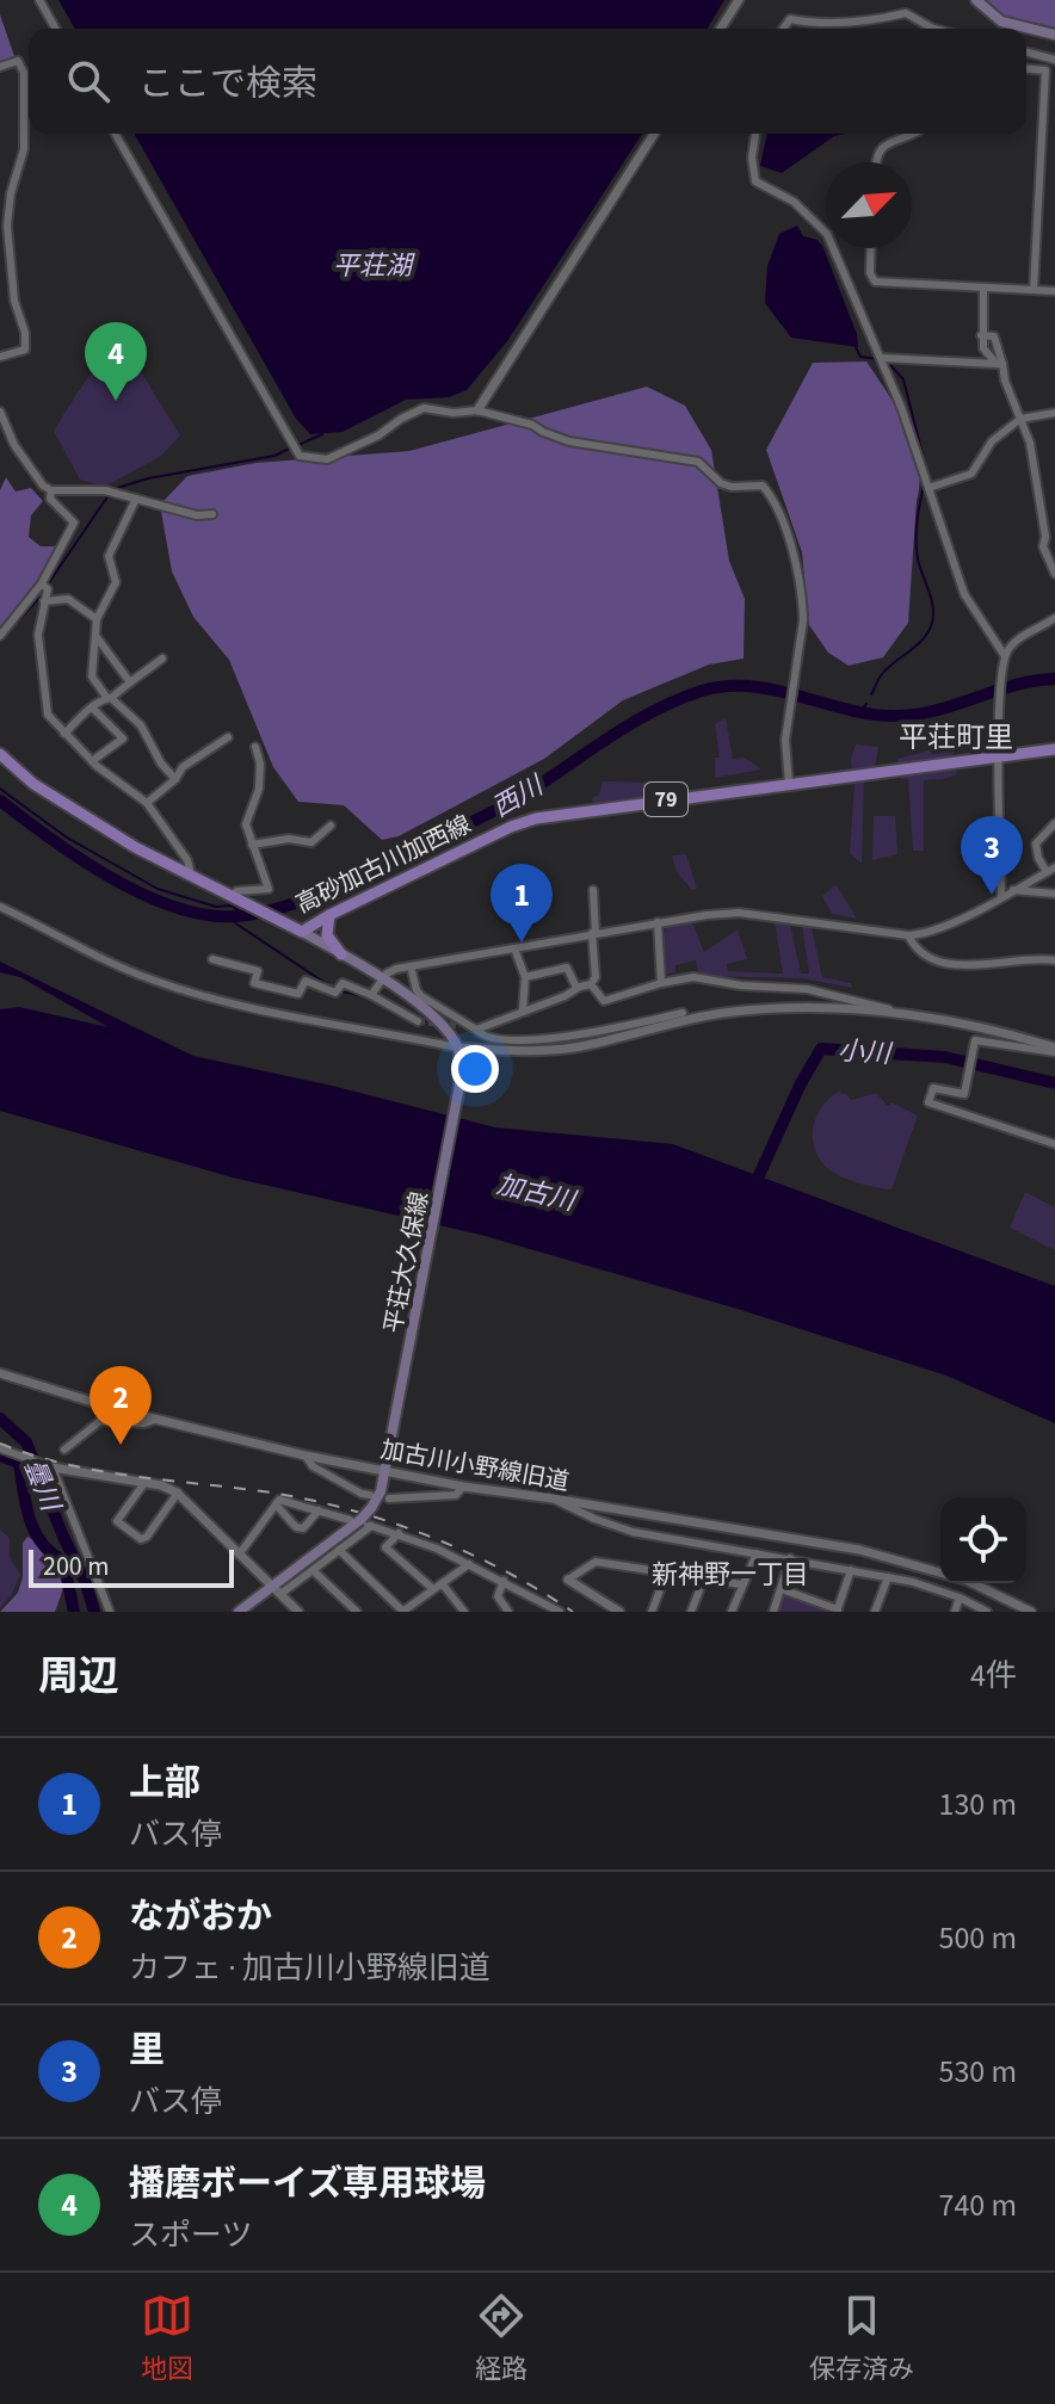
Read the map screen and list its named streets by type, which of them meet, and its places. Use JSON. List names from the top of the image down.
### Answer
{
  "streets": {
    "main road": ["79", "高砂加古川加西線", "平荘大久保線"],
    "street": ["加古川小野線旧道"]
  },
  "crossings": [
    ["平荘大久保線", "加古川小野線旧道"]
  ],
  "districts": ["平荘町里", "新神野一丁目"],
  "water": [
    "平荘湖",
    "西川",
    "小川",
    "加古川",
    "曇川"
  ],
  "scale_bar": "200 m",
  "north": "top right",
  "page": {
    "search": "ここで検索",
    "pins": [
      "4",
      "3",
      "1",
      "2"
    ],
    "scale": "200 m",
    "heading": ["周辺", "4件"],
    "list": [
      {
        "mark": "1",
        "name": "上部",
        "note": "バス停",
        "value": "130 m"
      },
      {
        "mark": "2",
        "name": "ながおか",
        "note": "カフェ · 加古川小野線旧道",
        "value": "500 m"
      },
      {
        "mark": "3",
        "name": "里",
        "note": "バス停",
        "value": "530 m"
      },
      {
        "mark": "4",
        "name": "播磨ボーイズ専用球場",
        "note": "スポーツ",
        "value": "740 m"
      }
    ],
    "nav": ["地図", "経路", "保存済み"]
  }
}
